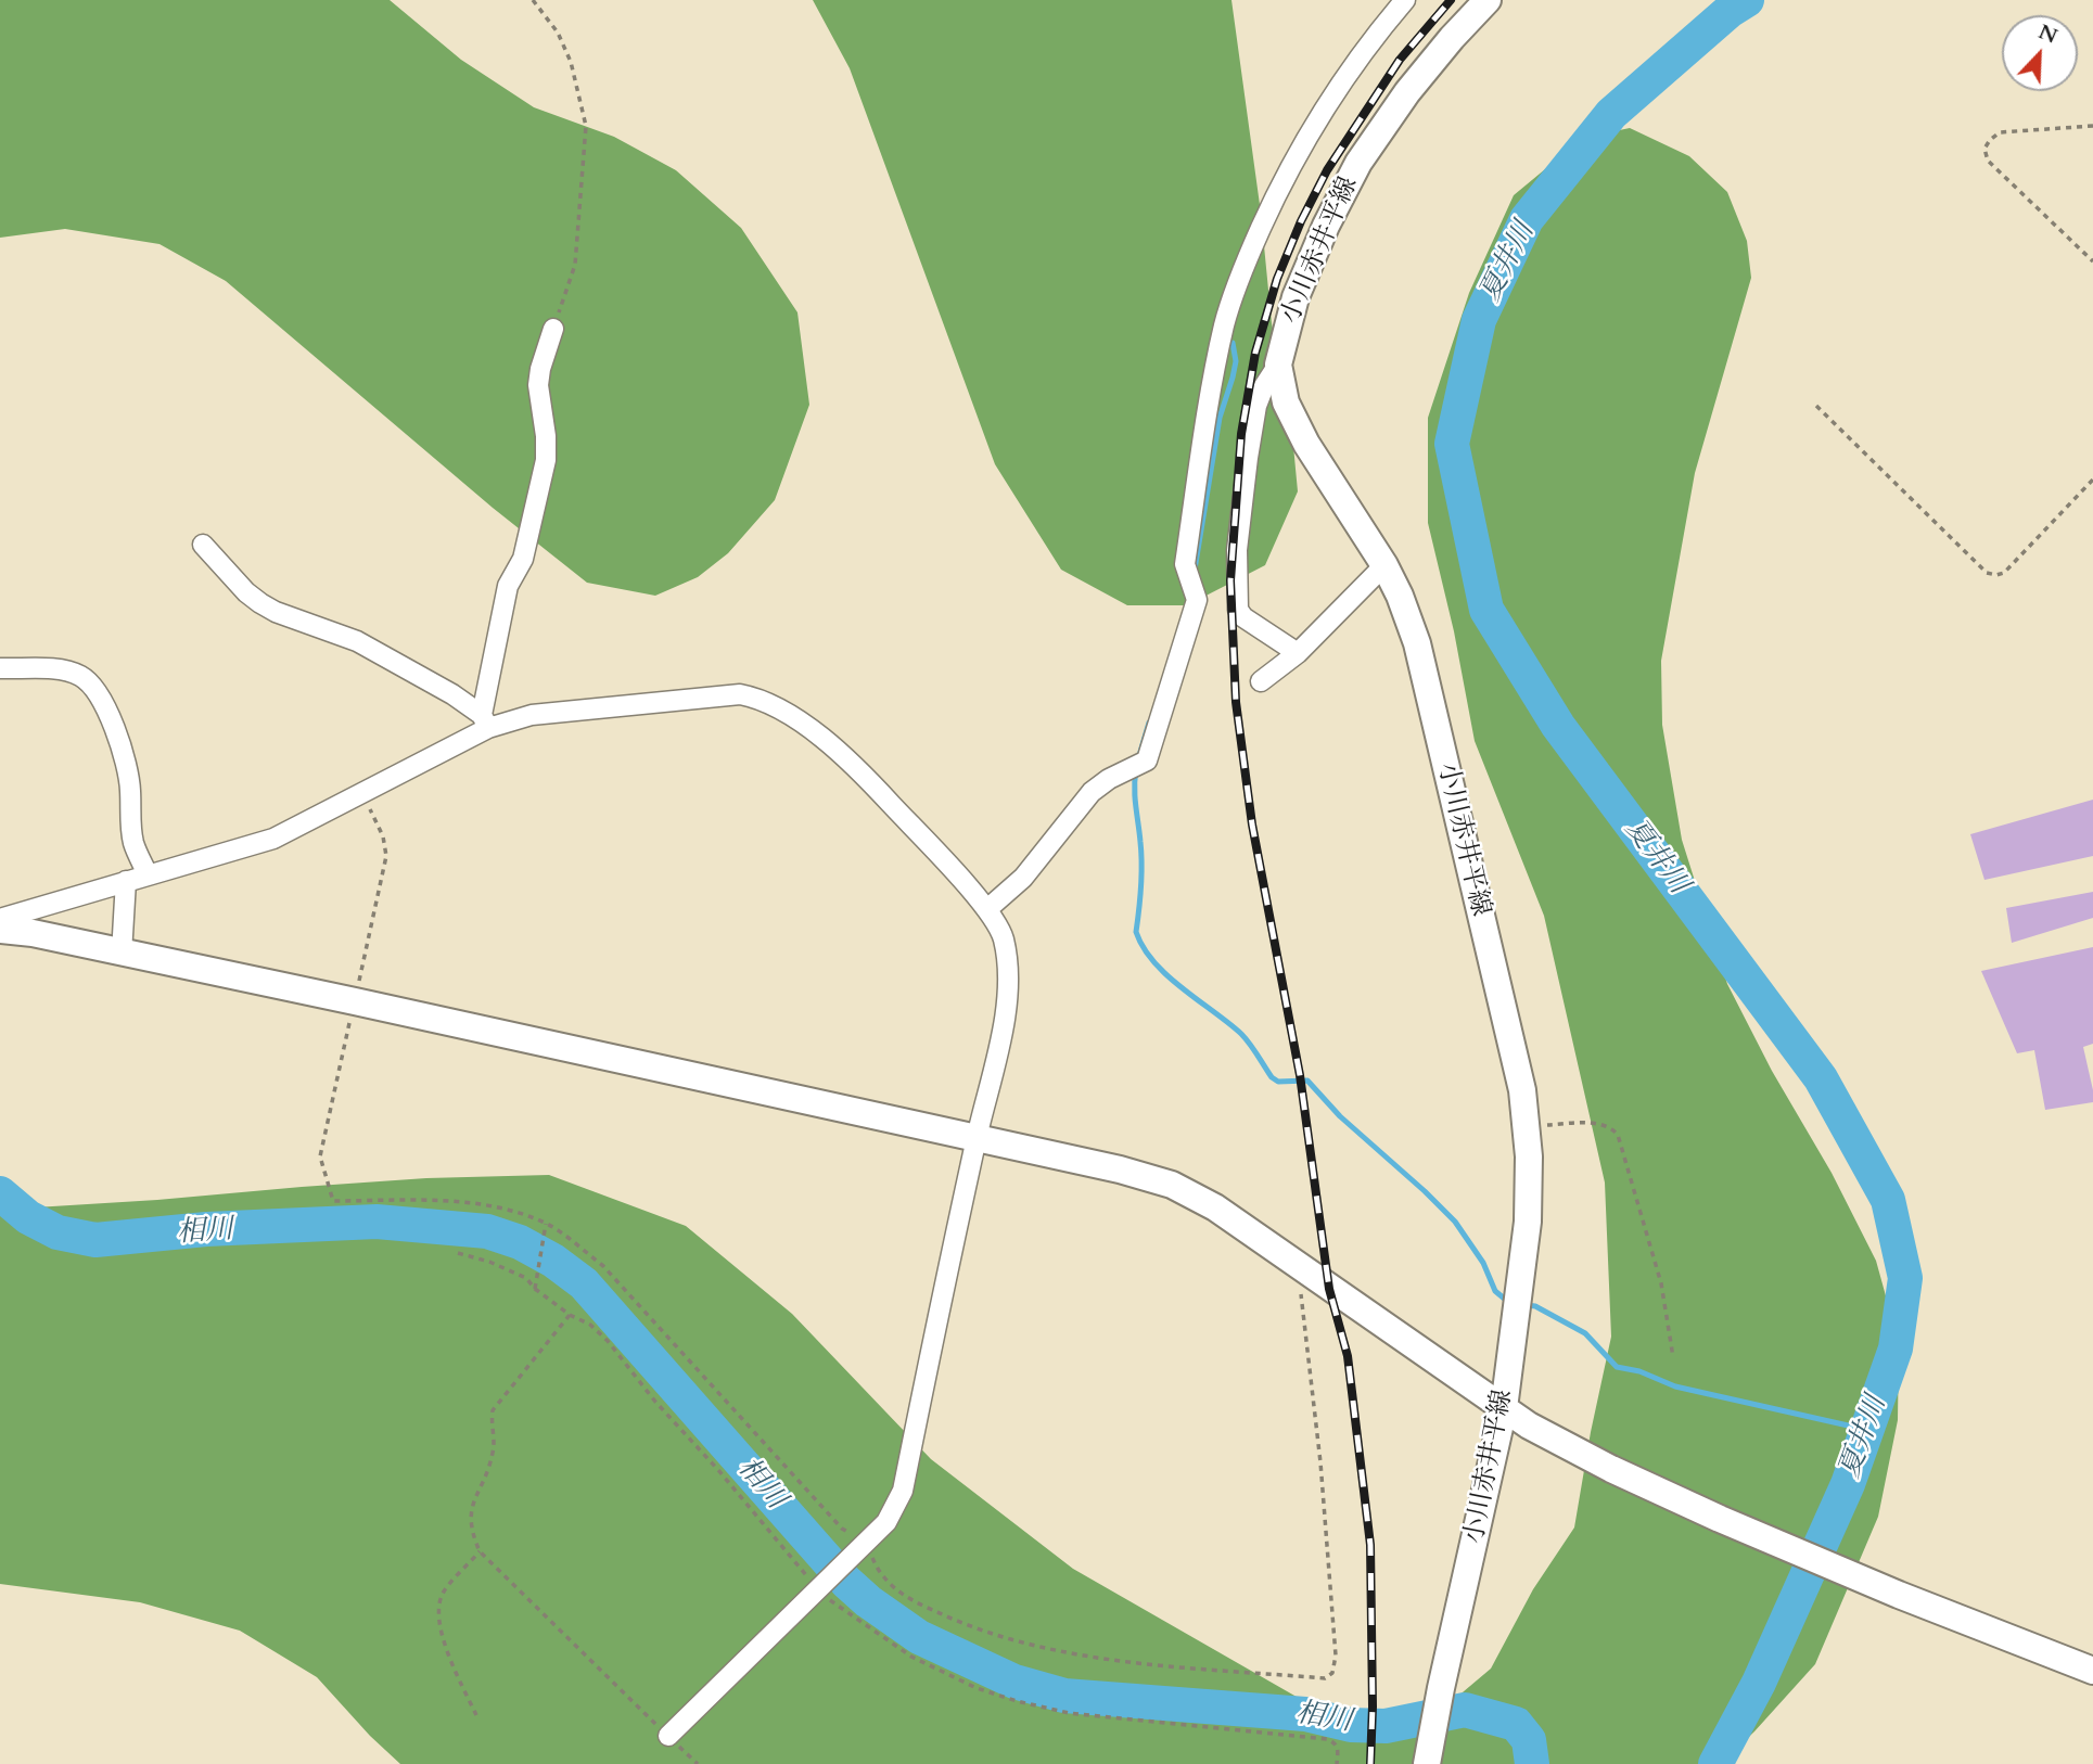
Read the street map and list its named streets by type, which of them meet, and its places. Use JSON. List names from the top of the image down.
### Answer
{
  "streets": {
    "street": ["小川赤井平線"]
  },
  "water": ["夏井川", "相川"],
  "north": "top right"
}
